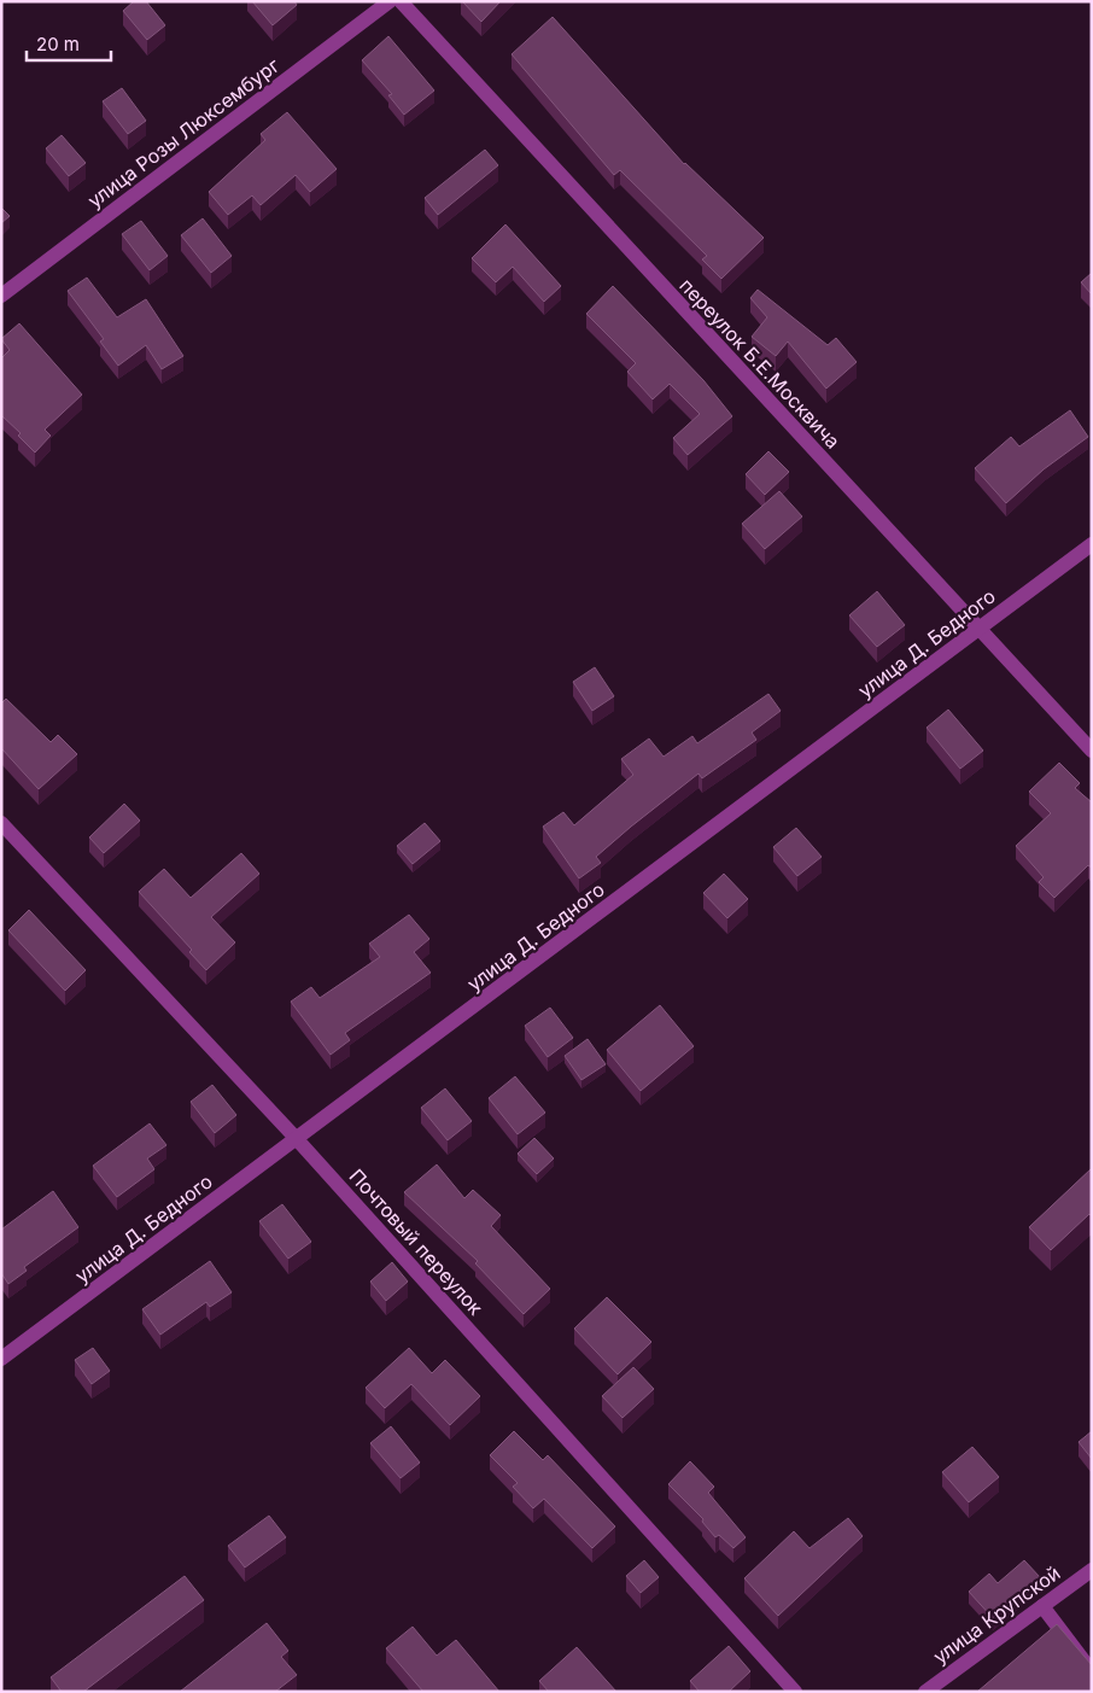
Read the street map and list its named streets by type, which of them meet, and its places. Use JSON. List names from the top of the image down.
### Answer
{
  "streets": {
    "street": [
      "улица Розы Люксембург",
      "переулок Б.Е.Москвича",
      "улица Д. Бедного",
      "Почтовый переулок",
      "улица Крупской"
    ]
  },
  "crossings": [
    ["переулок Б.Е.Москвича", "улица Д. Бедного"],
    ["улица Д. Бедного", "Почтовый переулок"]
  ],
  "scale_bar": "20 m"
}
